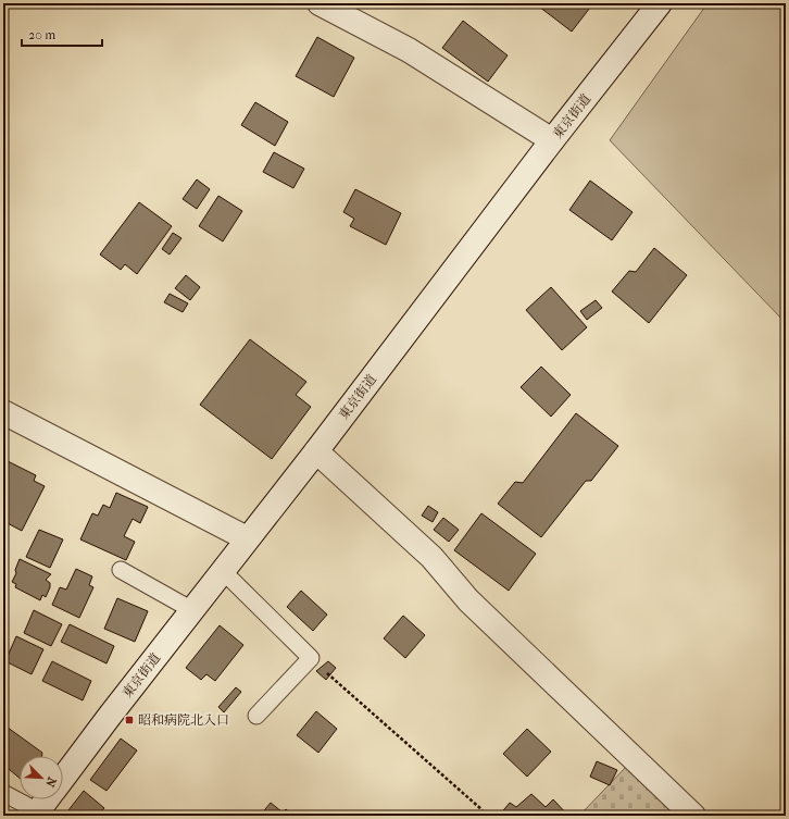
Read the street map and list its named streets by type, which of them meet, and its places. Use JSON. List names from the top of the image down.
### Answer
{
  "streets": {
    "street": ["東京街道"]
  },
  "places": {
    "transit": ["昭和病院北入口"]
  },
  "scale_bar": "20 m",
  "north": "bottom right"
}
